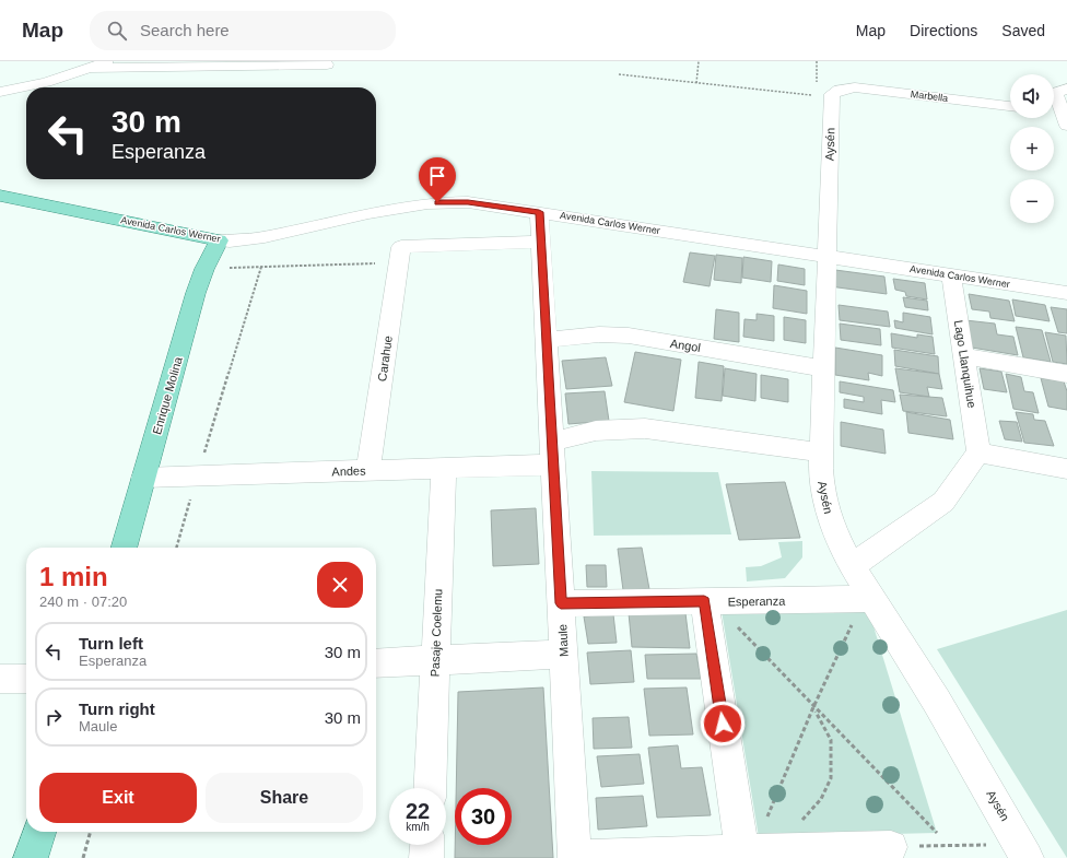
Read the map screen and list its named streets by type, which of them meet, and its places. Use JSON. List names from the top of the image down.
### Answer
{
  "streets": {
    "main road": ["Avenida Carlos Werner", "Enrique Molina"],
    "street": [
      "Marbella",
      "Aysén",
      "Angol",
      "Carahue",
      "Lago Llanquihue",
      "Andes",
      "Esperanza",
      "Pasaje Coelemu",
      "Maule"
    ]
  },
  "crossings": [
    ["Marbella", "Aysén"],
    ["Aysén", "Avenida Carlos Werner"],
    ["Aysén", "Angol"],
    ["Aysén", "Andes"],
    ["Aysén", "Esperanza"],
    ["Avenida Carlos Werner", "Lago Llanquihue"],
    ["Avenida Carlos Werner", "Enrique Molina"],
    ["Avenida Carlos Werner", "Maule"],
    ["Angol", "Maule"],
    ["Carahue", "Andes"],
    ["Enrique Molina", "Andes"],
    ["Andes", "Pasaje Coelemu"],
    ["Andes", "Maule"],
    ["Esperanza", "Maule"]
  ],
  "page": {
    "header": "Map",
    "search": "Search here",
    "nav": ["Map", "Directions", "Saved"],
    "map_buttons": ["+", "−"],
    "turn": ["30 m", "Esperanza"],
    "heading": ["1 min", "240 m · 07:20"],
    "list": [
      {
        "name": "Turn left",
        "note": "Esperanza",
        "value": "30 m"
      },
      {
        "name": "Turn right",
        "note": "Maule",
        "value": "30 m"
      }
    ],
    "buttons": ["Exit", "Share"],
    "speed": "22 km/h",
    "limit": "30"
  }
}
